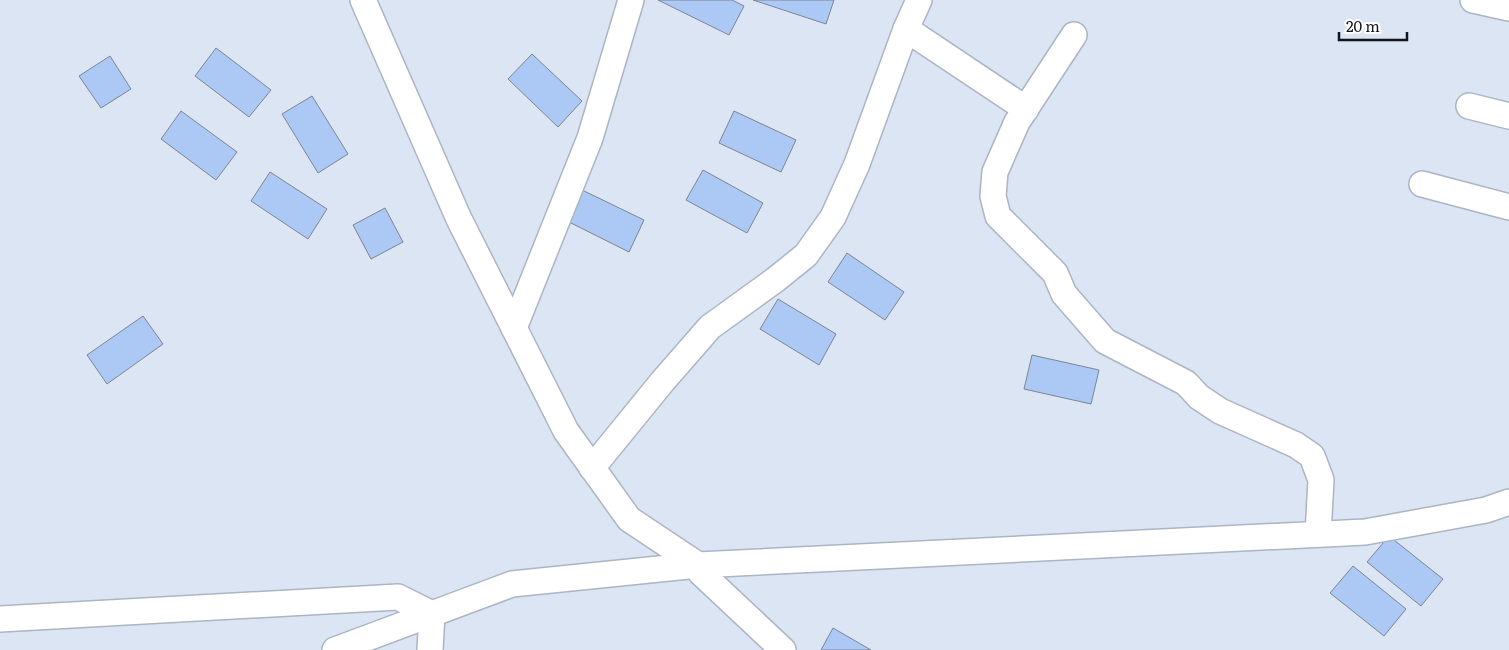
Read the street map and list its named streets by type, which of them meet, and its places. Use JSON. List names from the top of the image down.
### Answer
{
  "scale_bar": "20 m"
}
